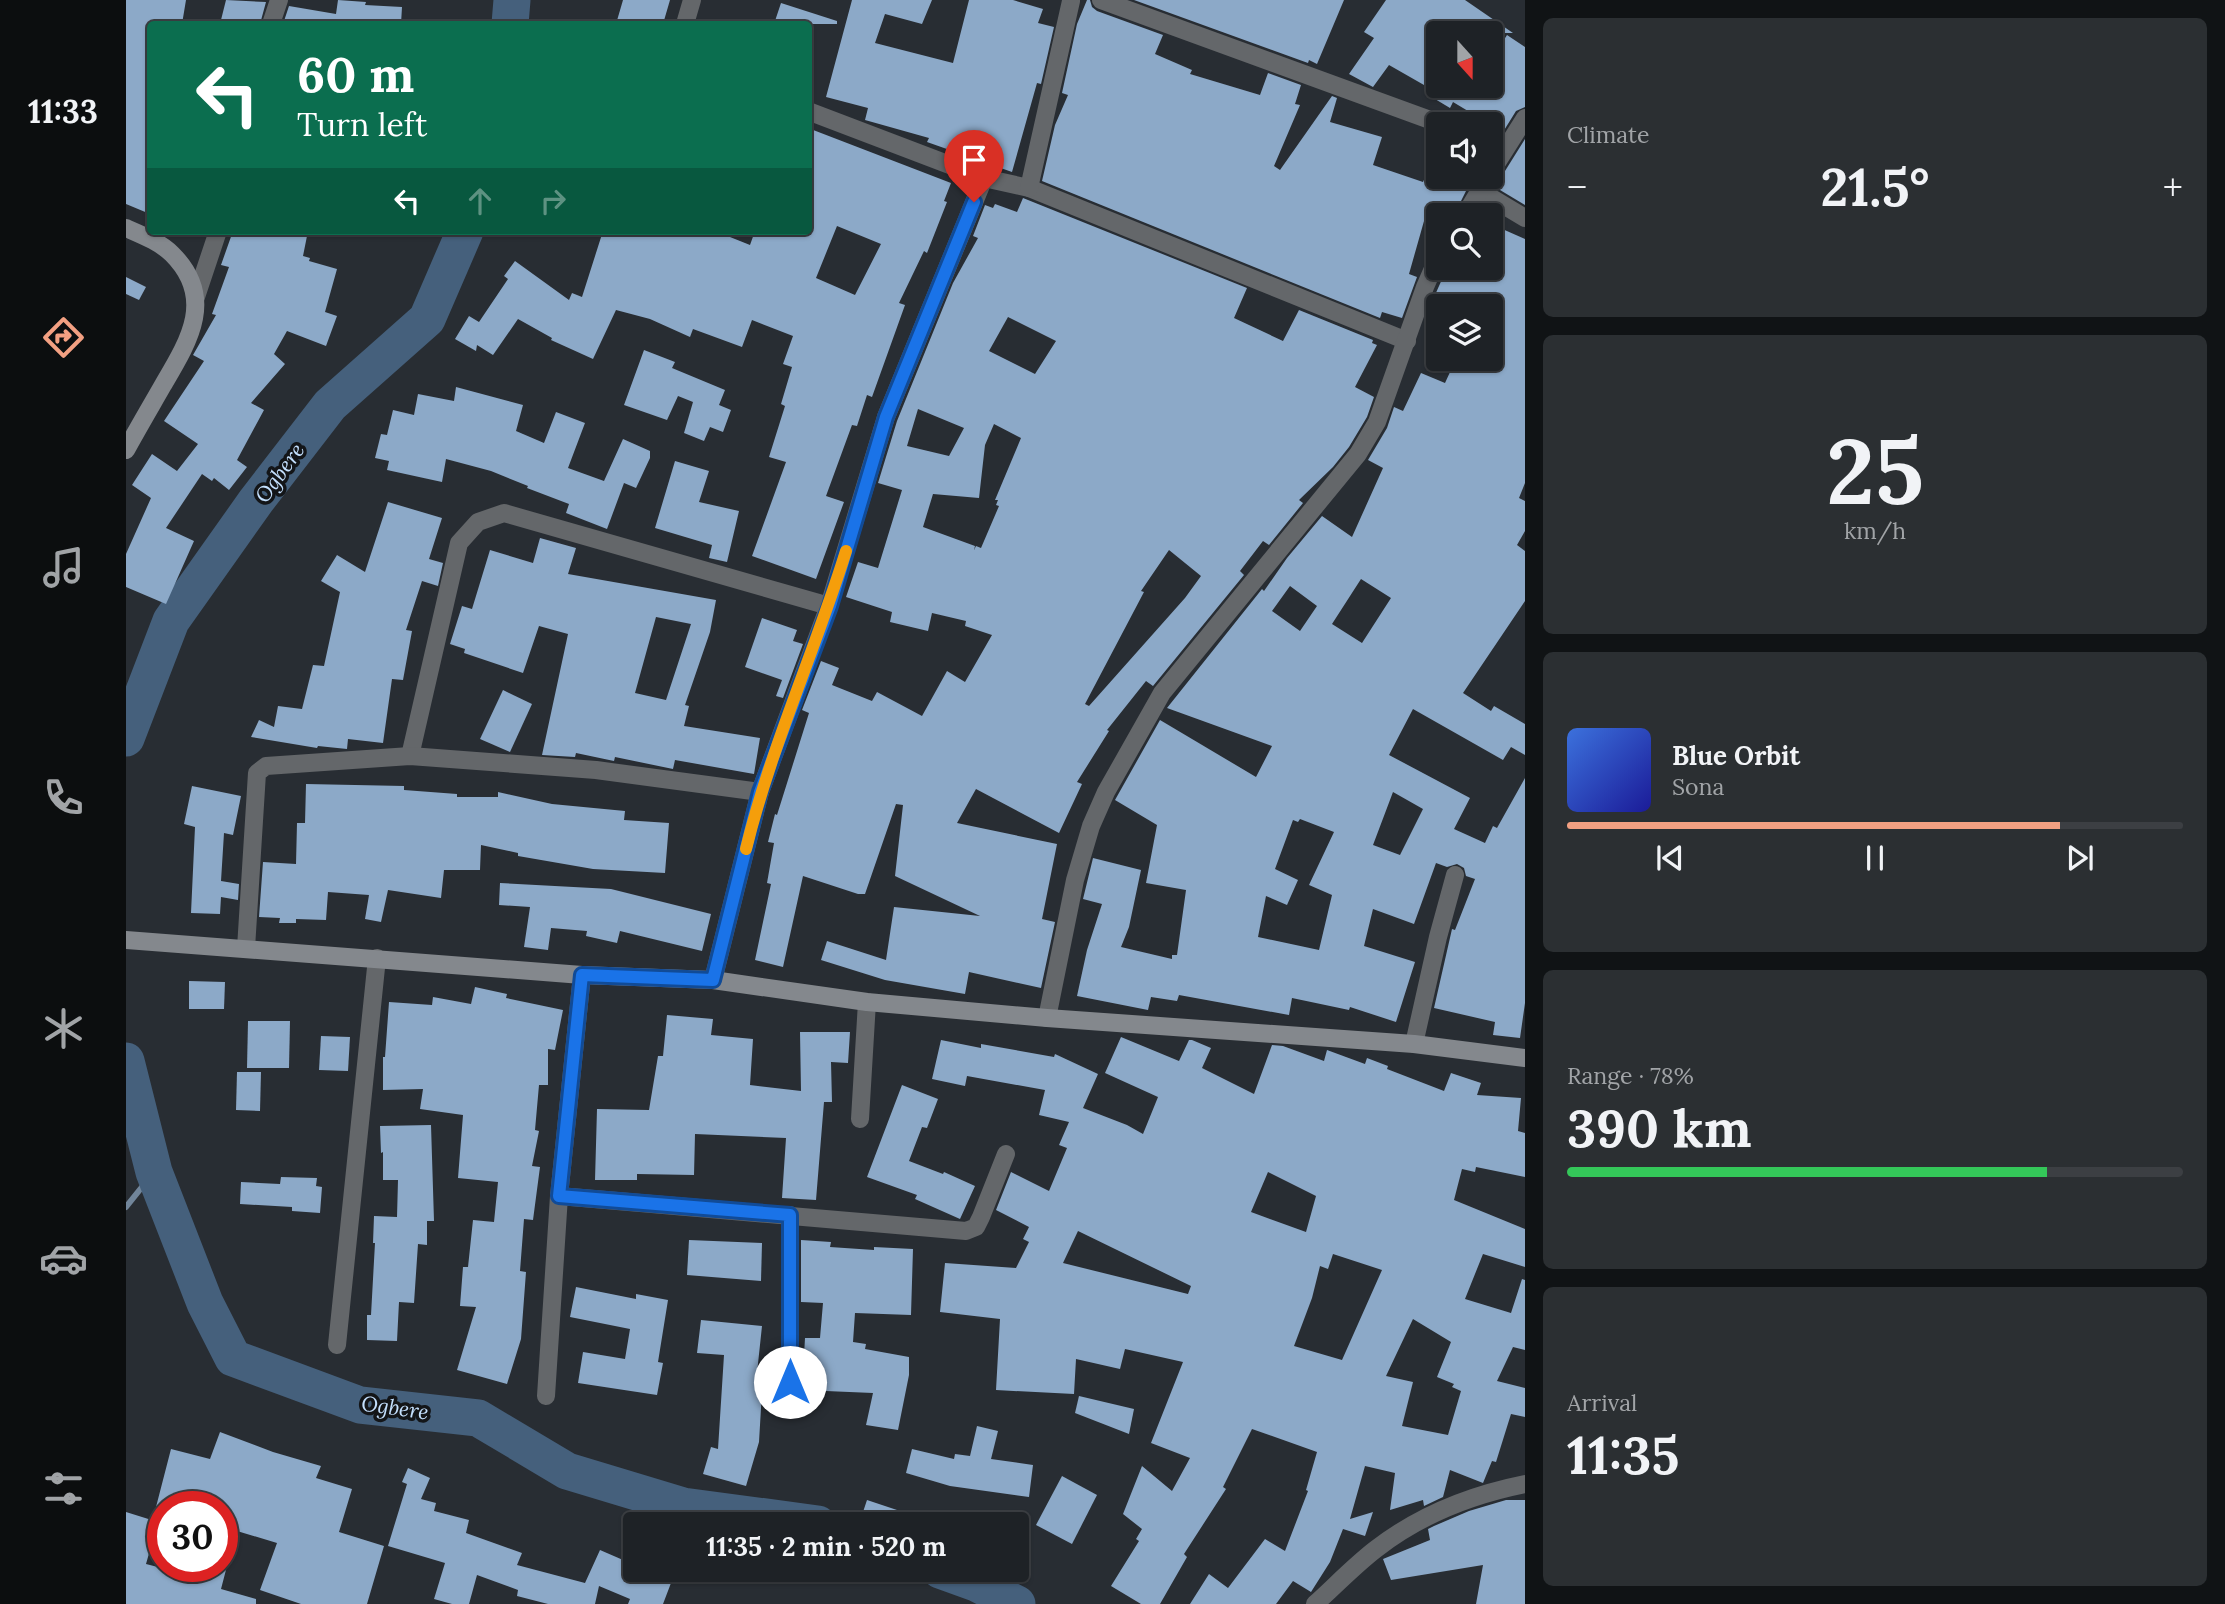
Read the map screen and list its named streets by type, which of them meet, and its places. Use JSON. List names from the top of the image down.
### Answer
{
  "water": ["Ogbere"],
  "north": "bottom",
  "page": {
    "tabs": "11:33",
    "tile": [
      "Climate",
      ["25", "km/h"],
      ["Range · 78%", "390 km"],
      ["Arrival", "11:35"]
    ],
    "turn": ["60 m", "Turn left"],
    "heat": ["−", "21.5°", "+"],
    "song": ["Blue Orbit", "Sona"],
    "limit": "30",
    "trip": "11:35 · 2 min · 520 m"
  }
}
